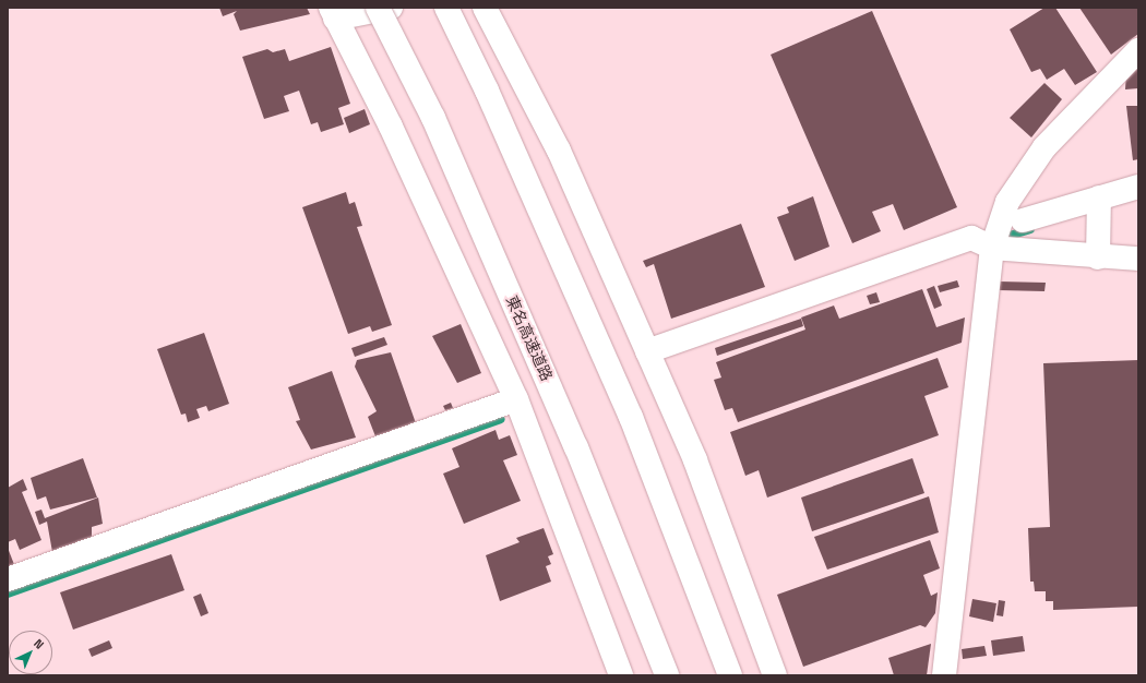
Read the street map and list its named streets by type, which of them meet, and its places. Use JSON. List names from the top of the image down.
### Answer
{
  "streets": {
    "main road": ["東名高速道路"]
  },
  "north": "top right"
}
